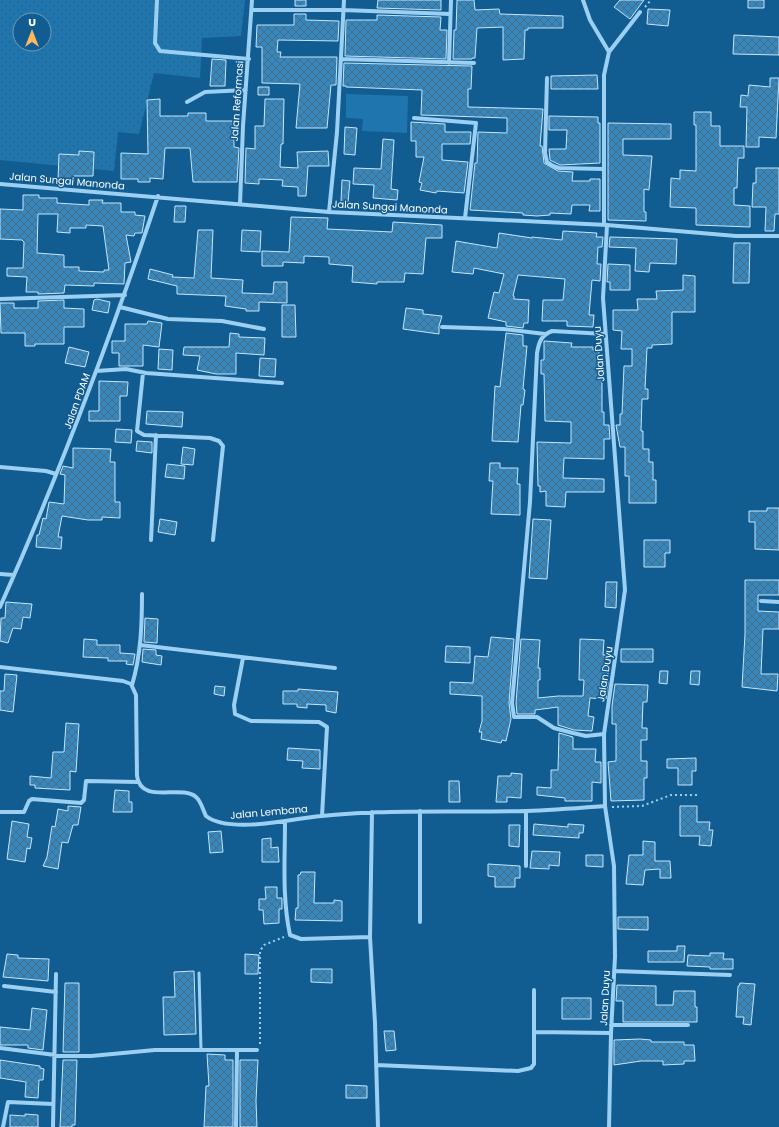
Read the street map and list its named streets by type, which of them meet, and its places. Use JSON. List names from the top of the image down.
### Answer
{
  "streets": {
    "street": [
      "Jalan Reformasi",
      "Jalan Sungai Manonda",
      "Jalan Duyu",
      "Jalan PDAM",
      "Jalan Lembana"
    ]
  },
  "crossings": [
    ["Jalan Reformasi", "Jalan Sungai Manonda"],
    ["Jalan Sungai Manonda", "Jalan Duyu"],
    ["Jalan Sungai Manonda", "Jalan PDAM"],
    ["Jalan Duyu", "Jalan Lembana"]
  ],
  "north": "top"
}
